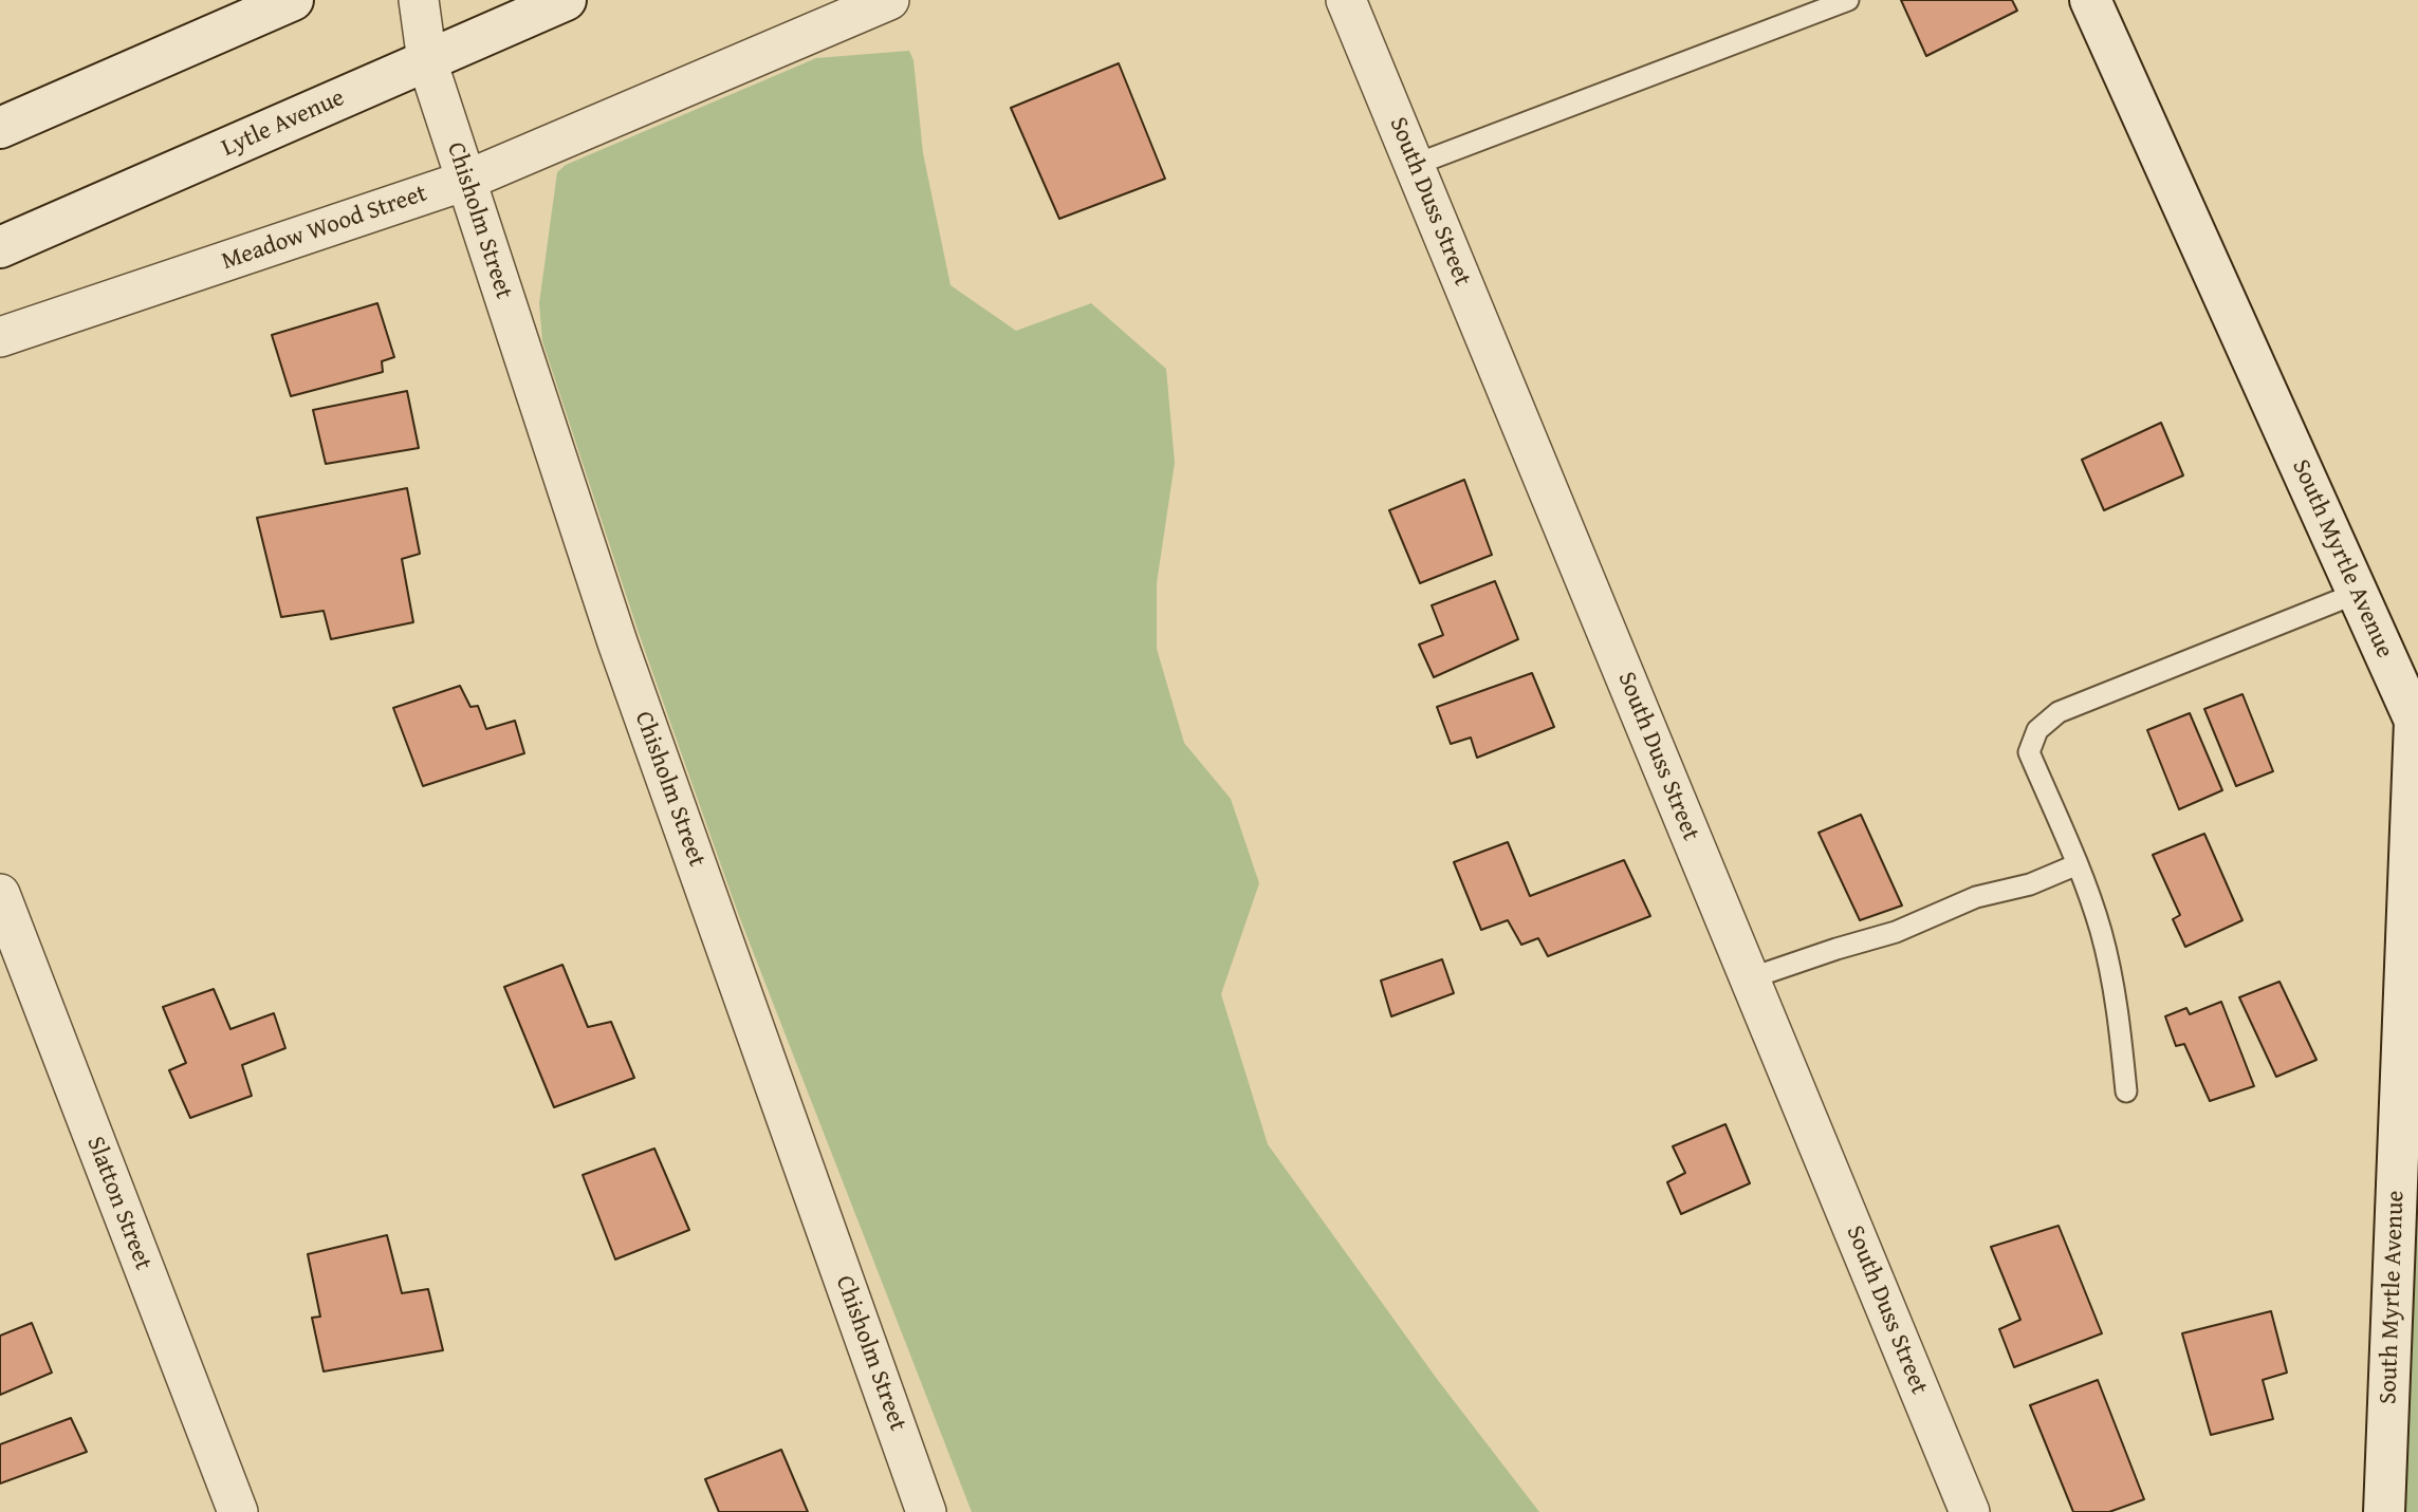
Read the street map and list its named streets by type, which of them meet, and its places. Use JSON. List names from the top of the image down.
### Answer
{
  "streets": {
    "street": [
      "Lytle Avenue",
      "South Duss Street",
      "Chisholm Street",
      "Meadow Wood Street",
      "South Myrtle Avenue",
      "Slatton Street"
    ]
  },
  "crossings": [
    ["Lytle Avenue", "Chisholm Street"],
    ["Chisholm Street", "Meadow Wood Street"]
  ]
}
